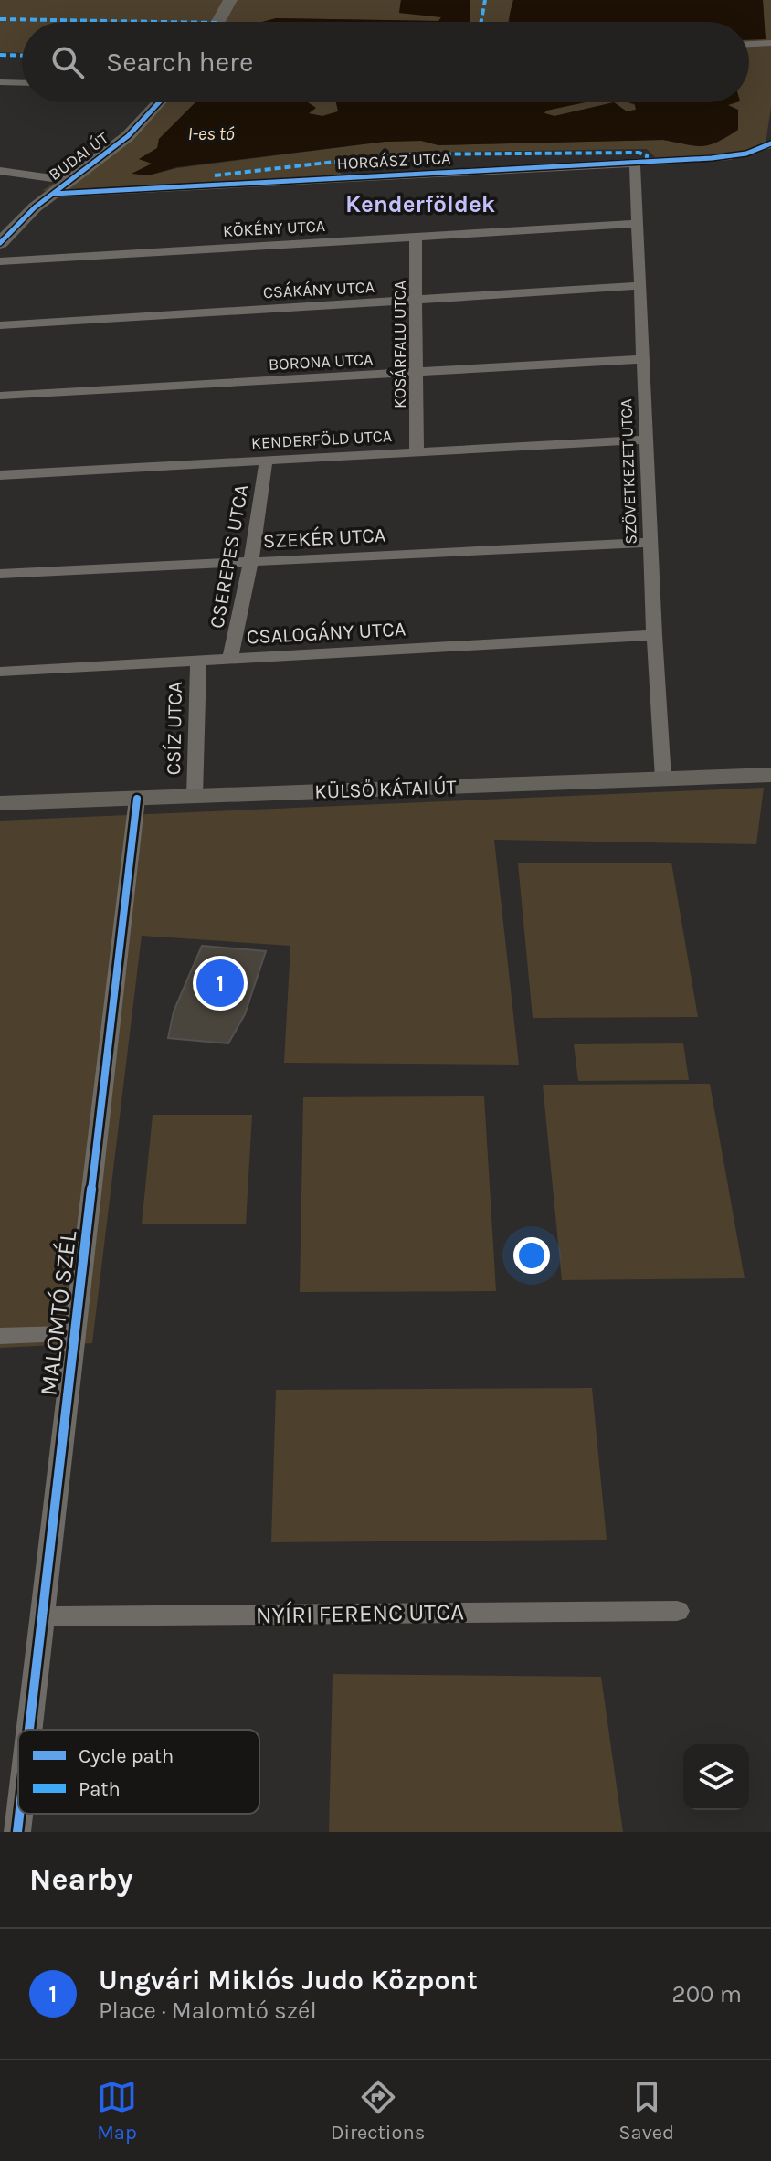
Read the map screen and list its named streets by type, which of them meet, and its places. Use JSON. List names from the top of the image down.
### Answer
{
  "streets": {
    "street": [
      "BUDAI ÚT",
      "HORGÁSZ UTCA",
      "KÖKÉNY UTCA",
      "CSÁKÁNY UTCA",
      "KOSÁRFALU UTCA",
      "BORONA UTCA",
      "KENDERFÖLD UTCA",
      "SZÖVETKEZET UTCA",
      "SZEKÉR UTCA",
      "CSEREPES UTCA",
      "CSALOGÁNY UTCA",
      "CSÍZ UTCA",
      "KÜLSŐ KÁTAI ÚT",
      "MALOMTÓ SZÉL",
      "NYÍRI FERENC UTCA"
    ]
  },
  "crossings": [
    ["BUDAI ÚT", "HORGÁSZ UTCA"],
    ["HORGÁSZ UTCA", "SZÖVETKEZET UTCA"],
    ["KÖKÉNY UTCA", "KOSÁRFALU UTCA"],
    ["KÖKÉNY UTCA", "SZÖVETKEZET UTCA"],
    ["CSÁKÁNY UTCA", "KOSÁRFALU UTCA"],
    ["CSÁKÁNY UTCA", "SZÖVETKEZET UTCA"],
    ["KOSÁRFALU UTCA", "BORONA UTCA"],
    ["KOSÁRFALU UTCA", "KENDERFÖLD UTCA"],
    ["BORONA UTCA", "SZÖVETKEZET UTCA"],
    ["KENDERFÖLD UTCA", "SZÖVETKEZET UTCA"],
    ["KENDERFÖLD UTCA", "CSEREPES UTCA"],
    ["SZÖVETKEZET UTCA", "SZEKÉR UTCA"],
    ["SZÖVETKEZET UTCA", "CSALOGÁNY UTCA"],
    ["SZÖVETKEZET UTCA", "KÜLSŐ KÁTAI ÚT"],
    ["SZEKÉR UTCA", "CSEREPES UTCA"],
    ["CSEREPES UTCA", "CSALOGÁNY UTCA"],
    ["CSALOGÁNY UTCA", "CSÍZ UTCA"],
    ["CSÍZ UTCA", "KÜLSŐ KÁTAI ÚT"],
    ["KÜLSŐ KÁTAI ÚT", "MALOMTÓ SZÉL"],
    ["MALOMTÓ SZÉL", "NYÍRI FERENC UTCA"]
  ],
  "districts": ["Kenderföldek"],
  "water": ["I-es tó"],
  "legend": ["Cycle path", "Path"],
  "page": {
    "search": "Search here",
    "pins": "1",
    "heading": "Nearby",
    "list": [
      {
        "mark": "1",
        "name": "Ungvári Miklós Judo Központ",
        "note": "Place · Malomtó szél",
        "value": "200 m"
      }
    ],
    "nav": ["Map", "Directions", "Saved"]
  }
}
